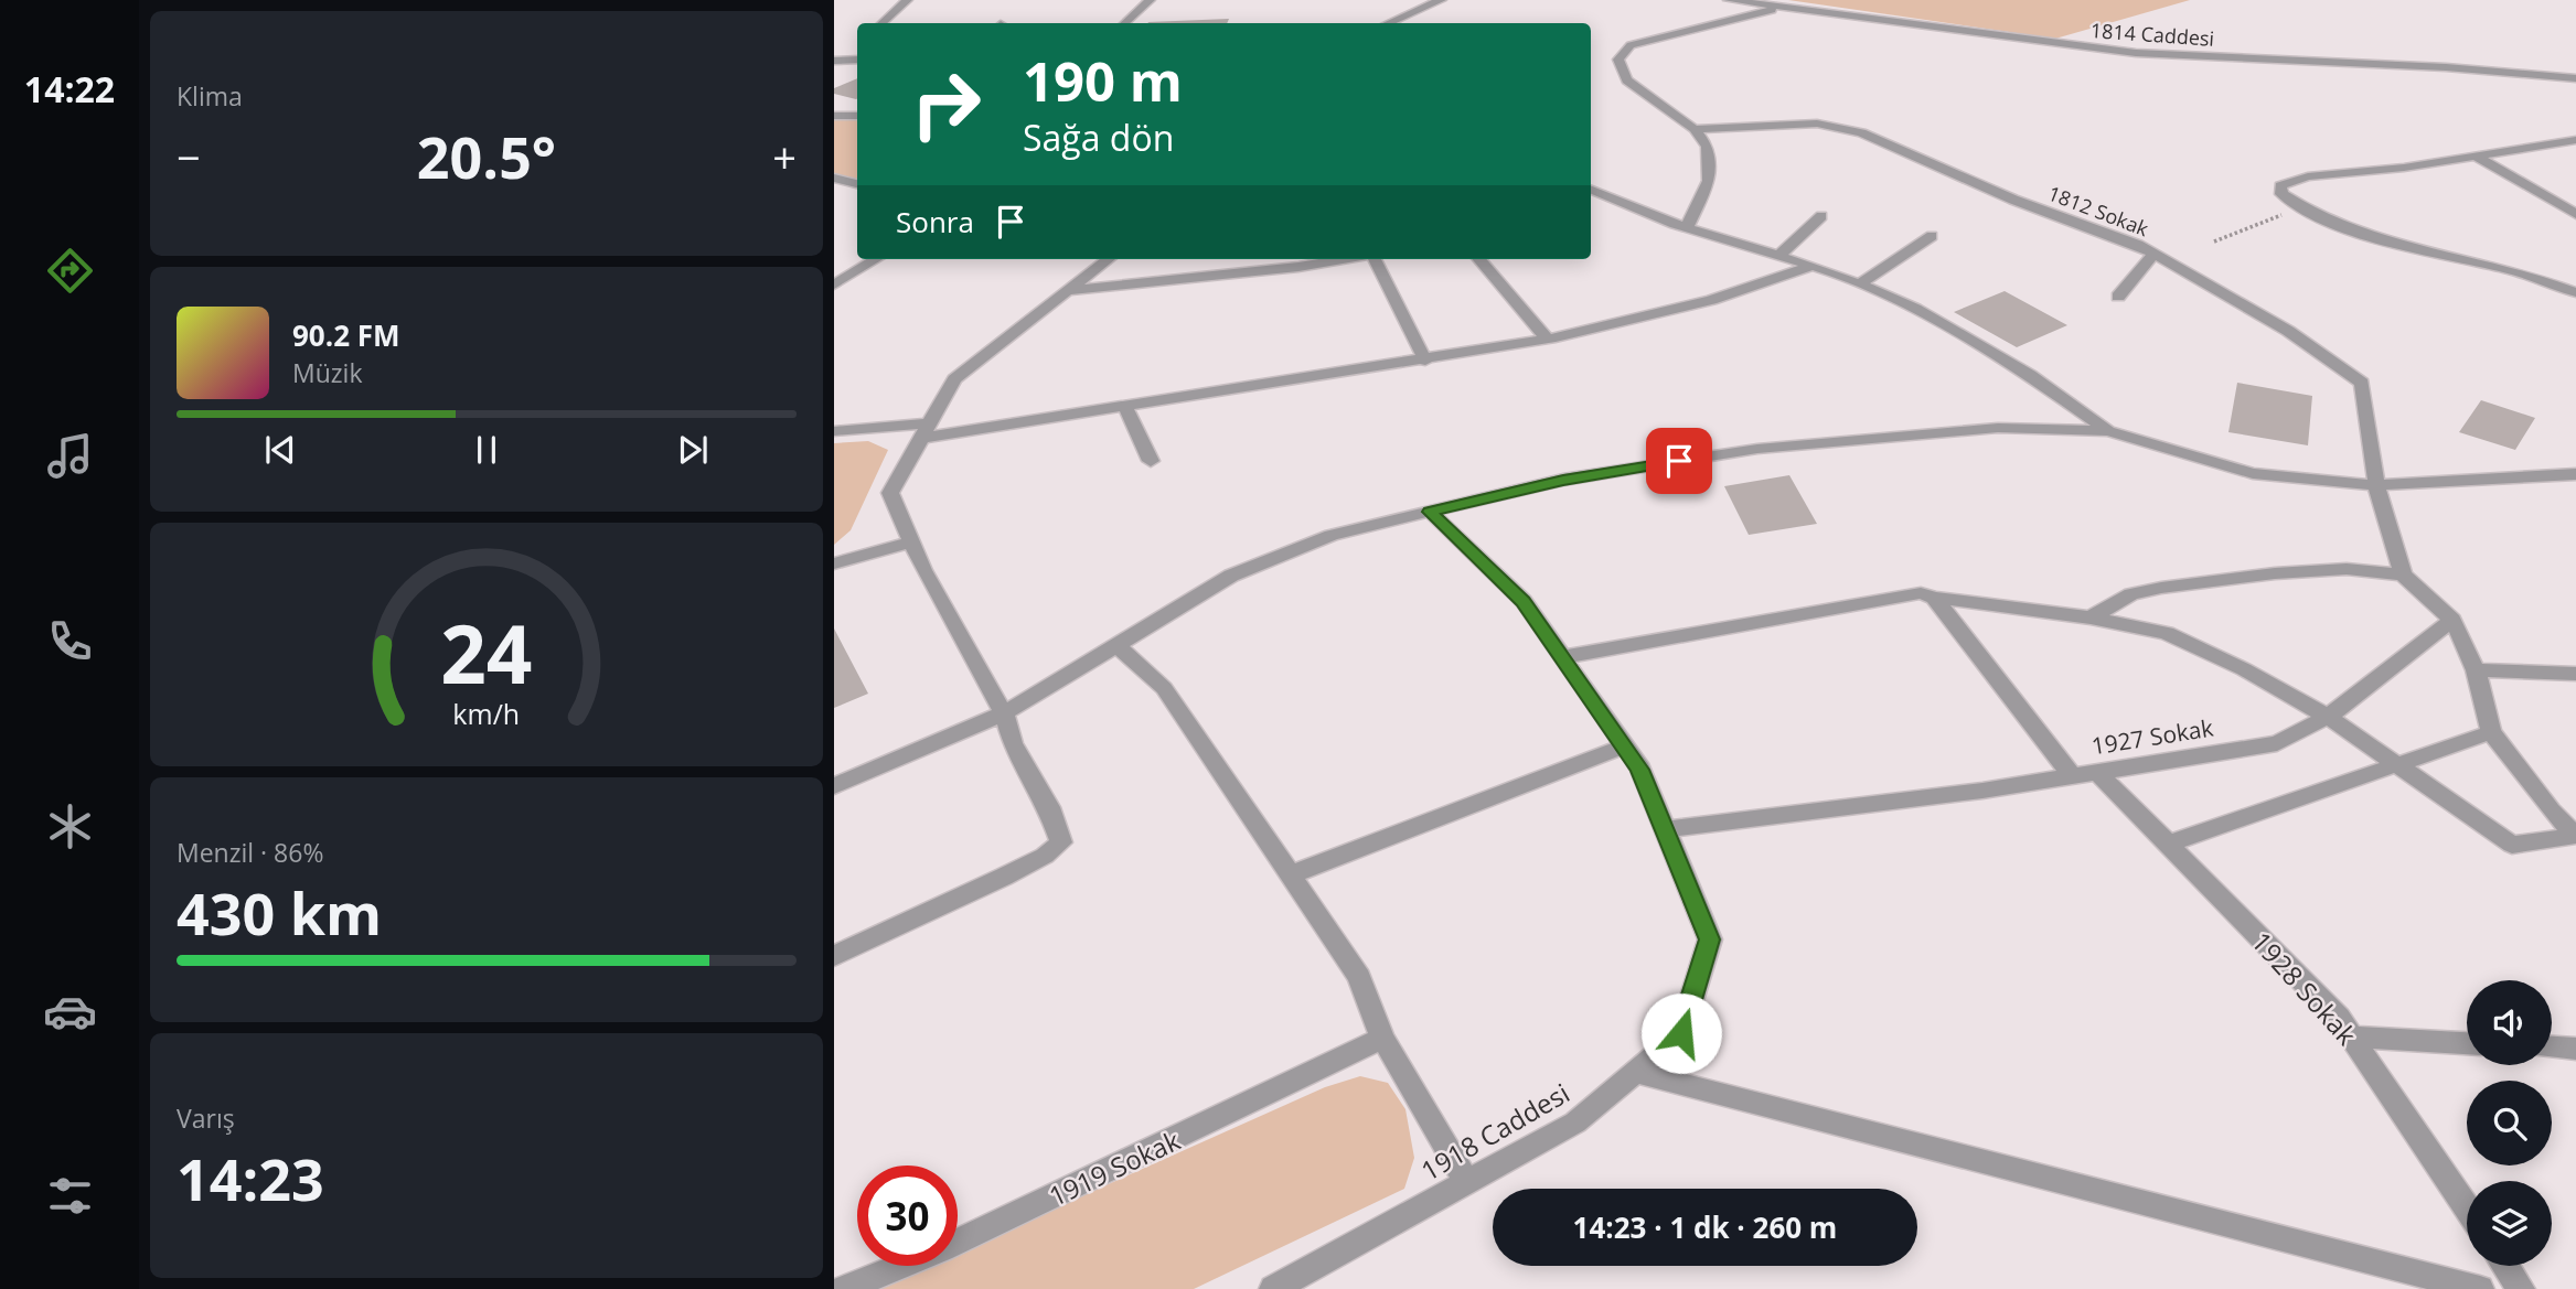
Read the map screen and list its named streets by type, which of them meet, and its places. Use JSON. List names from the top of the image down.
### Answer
{
  "streets": {
    "street": [
      "1814 Caddesi",
      "1812 Sokak",
      "1927 Sokak",
      "1928 Sokak",
      "1918 Caddesi",
      "1919 Sokak"
    ]
  },
  "crossings": [
    ["1927 Sokak", "1928 Sokak"],
    ["1927 Sokak", "1918 Caddesi"]
  ],
  "page": {
    "tabs": "14:22",
    "tile": [
      "Klima",
      ["Menzil · 86%", "430 km"],
      ["Varış", "14:23"]
    ],
    "turn": ["190 m", "Sağa dön"],
    "heat": ["−", "20.5°", "+"],
    "then": "Sonra",
    "song": ["90.2 FM", "Müzik"],
    "limit": "30",
    "trip": "14:23 · 1 dk · 260 m",
    "gauge": ["24", "km/h"]
  }
}
